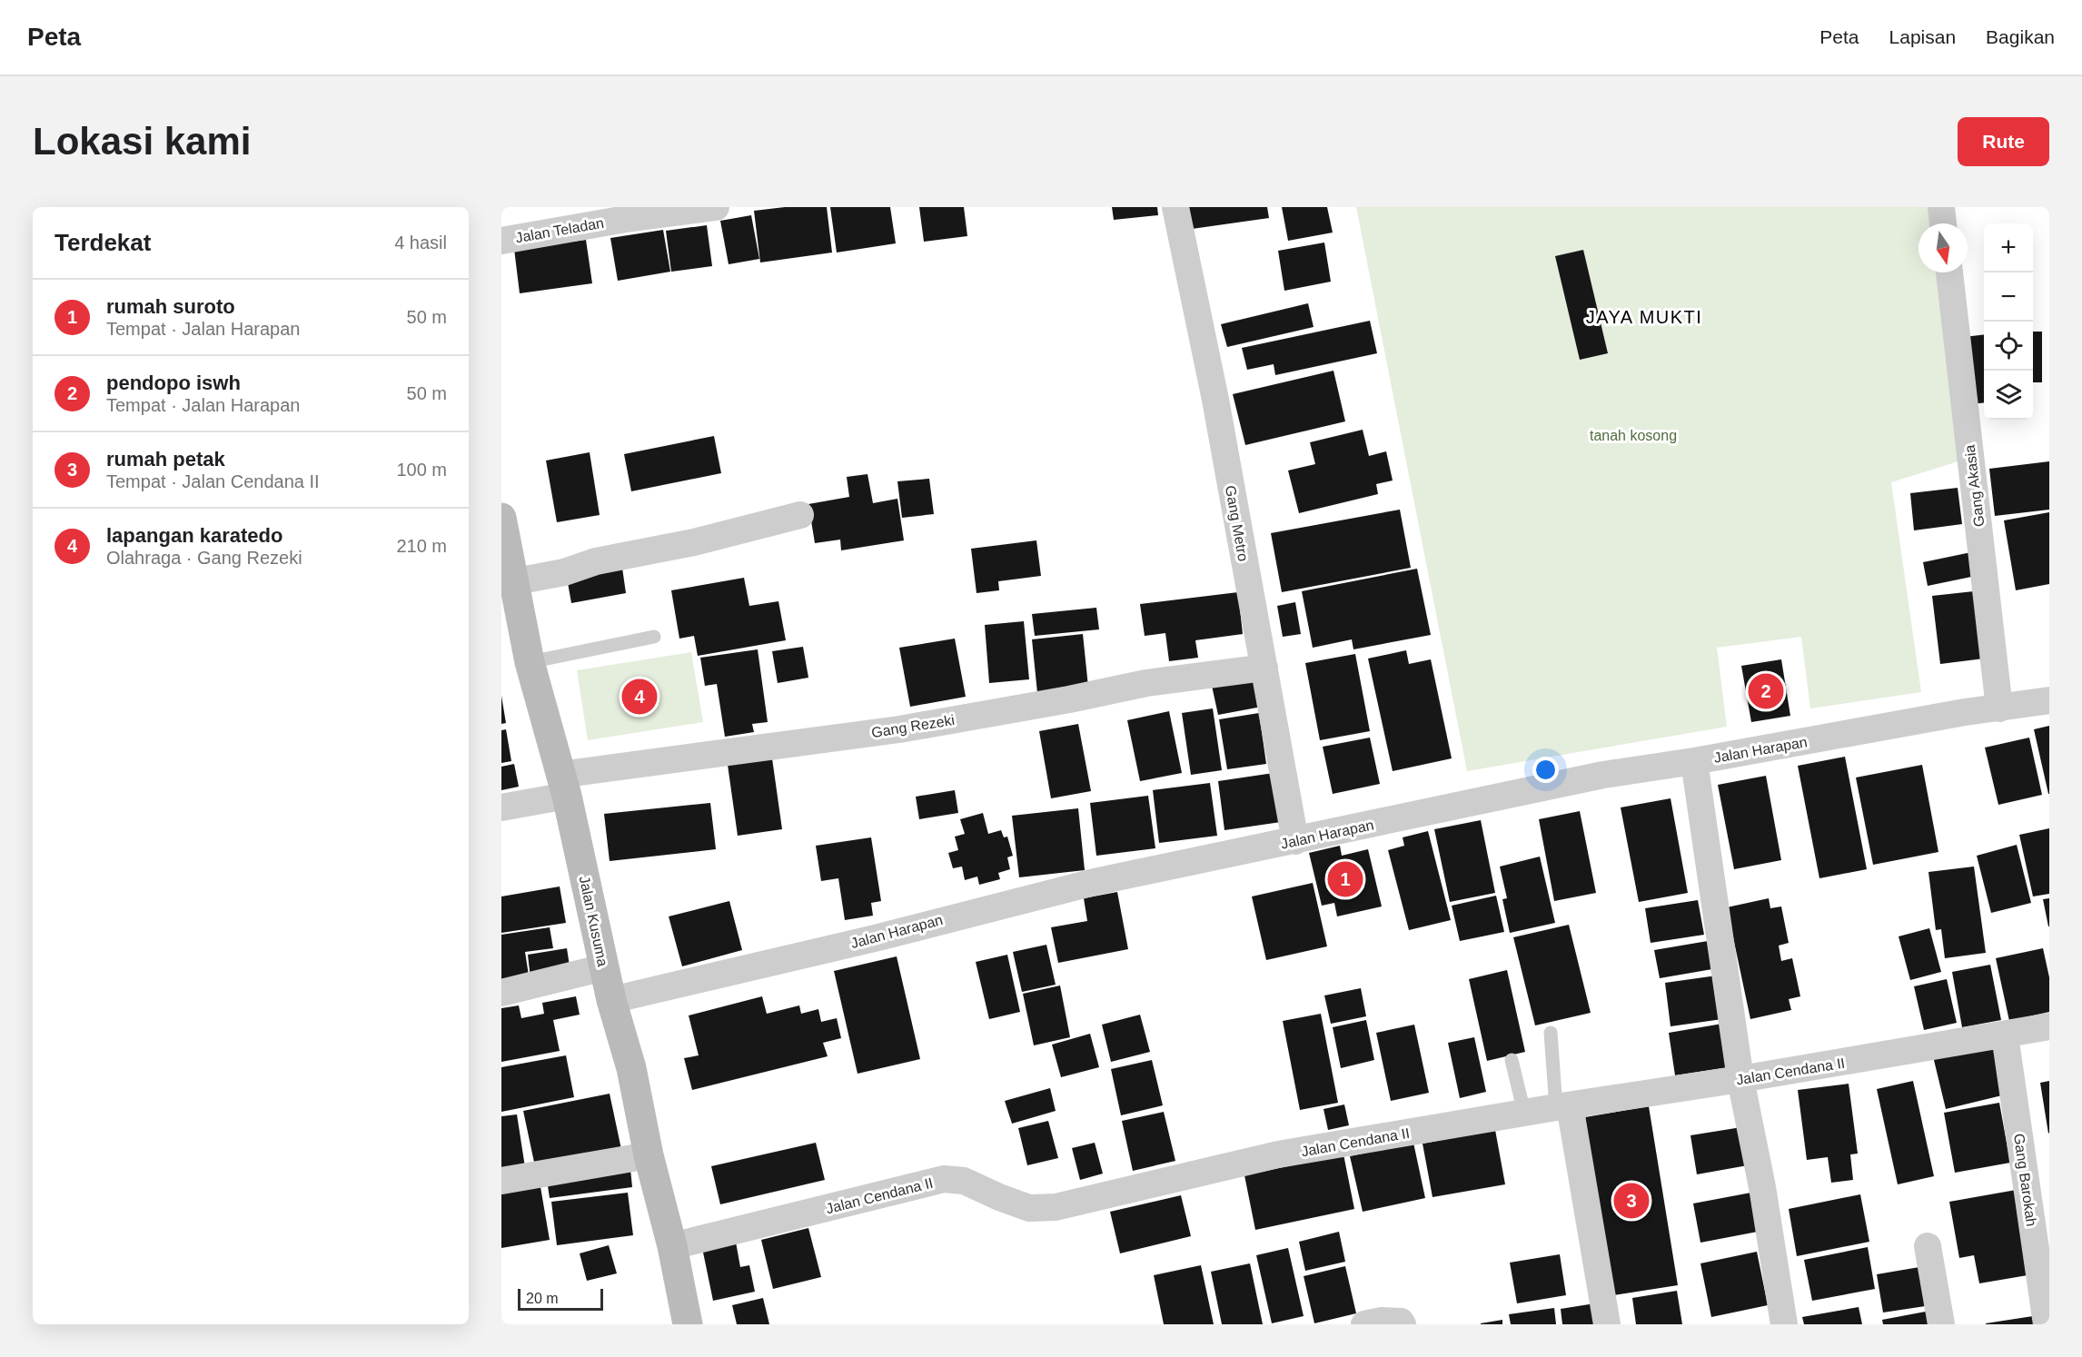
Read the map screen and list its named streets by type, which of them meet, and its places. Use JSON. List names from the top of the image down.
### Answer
{
  "streets": {
    "street": [
      "Jalan Teladan",
      "Gang Akasia",
      "Gang Metro",
      "Gang Rezeki",
      "Jalan Harapan",
      "Jalan Kusuma",
      "Jalan Cendana II",
      "Gang Barokah"
    ]
  },
  "crossings": [
    ["Gang Akasia", "Jalan Harapan"],
    ["Gang Metro", "Gang Rezeki"],
    ["Gang Metro", "Jalan Harapan"],
    ["Gang Rezeki", "Jalan Kusuma"],
    ["Jalan Harapan", "Jalan Kusuma"],
    ["Jalan Kusuma", "Jalan Cendana II"],
    ["Jalan Cendana II", "Gang Barokah"]
  ],
  "districts": ["JAYA MUKTI"],
  "parks": ["tanah kosong"],
  "scale_bar": "20 m",
  "north": "bottom",
  "page": {
    "header": "Peta",
    "nav": ["Peta", "Lapisan", "Bagikan"],
    "buttons": "Rute",
    "title": "Lokasi kami",
    "heading": ["Terdekat", "4 hasil"],
    "map_buttons": ["+", "−"],
    "list": [
      {
        "mark": "1",
        "name": "rumah suroto",
        "note": "Tempat · Jalan Harapan",
        "value": "50 m"
      },
      {
        "mark": "2",
        "name": "pendopo iswh",
        "note": "Tempat · Jalan Harapan",
        "value": "50 m"
      },
      {
        "mark": "3",
        "name": "rumah petak",
        "note": "Tempat · Jalan Cendana II",
        "value": "100 m"
      },
      {
        "mark": "4",
        "name": "lapangan karatedo",
        "note": "Olahraga · Gang Rezeki",
        "value": "210 m"
      }
    ],
    "pins": [
      "2",
      "4",
      "1",
      "3"
    ],
    "scale": "20 m"
  }
}
